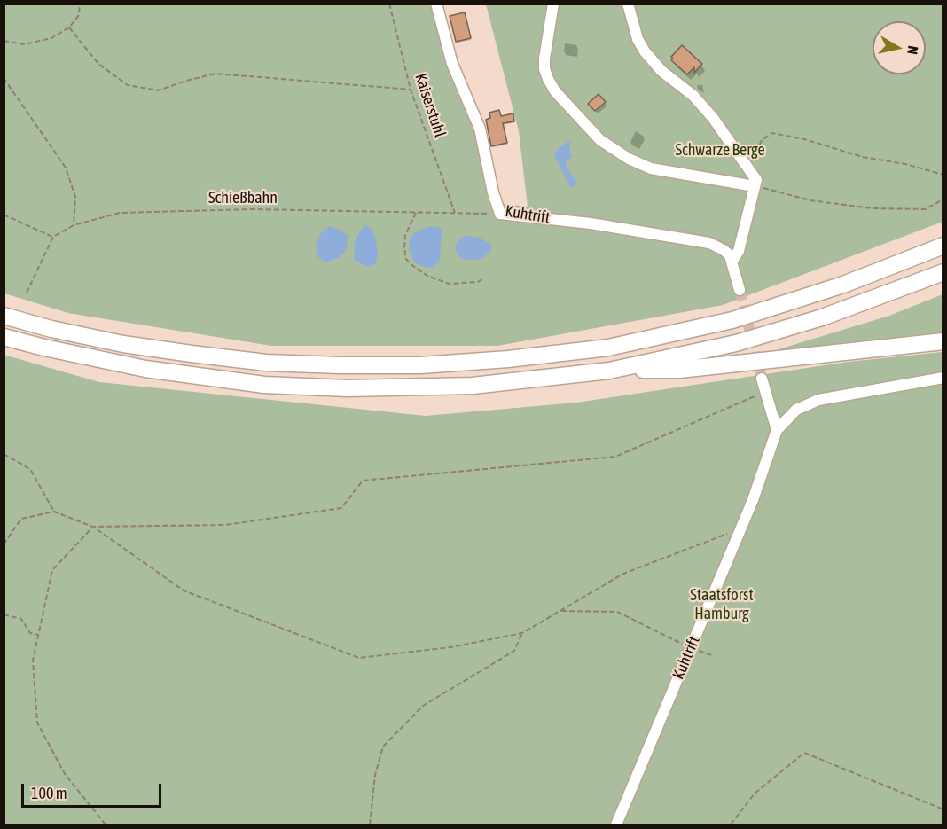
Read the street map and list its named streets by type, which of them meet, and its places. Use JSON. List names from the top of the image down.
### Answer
{
  "streets": {
    "street": ["Kuhtrift"],
    "path": ["Kaiserstuhl", "Schießbahn"]
  },
  "crossings": [
    ["Kaiserstuhl", "Schießbahn"],
    ["Schießbahn", "Kuhtrift"]
  ],
  "parks": ["Schwarze Berge", "Staatsforst Hamburg"],
  "scale_bar": "100 m",
  "north": "right"
}
